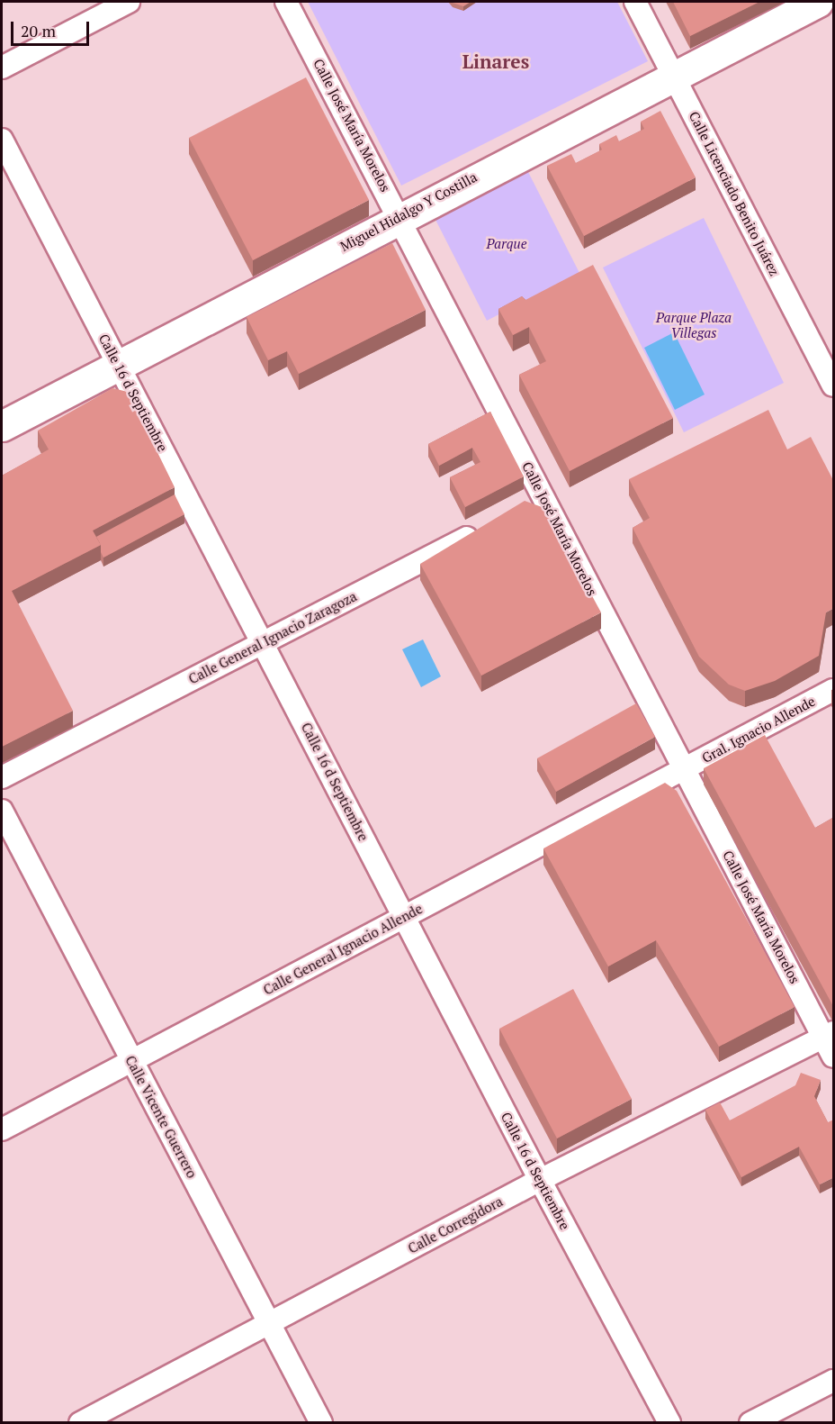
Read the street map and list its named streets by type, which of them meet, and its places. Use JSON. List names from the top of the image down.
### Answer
{
  "streets": {
    "main road": ["Miguel Hidalgo Y Costilla"],
    "street": [
      "Calle José María Morelos",
      "Calle Licenciado Benito Juárez",
      "Calle 16 d Septiembre",
      "Calle General Ignacio Zaragoza",
      "Gral. Ignacio Allende",
      "Calle General Ignacio Allende",
      "Calle Vicente Guerrero",
      "Calle Corregidora"
    ]
  },
  "crossings": [
    ["Calle José María Morelos", "Miguel Hidalgo Y Costilla"],
    ["Calle José María Morelos", "Gral. Ignacio Allende"],
    ["Calle José María Morelos", "Calle General Ignacio Allende"],
    ["Calle José María Morelos", "Calle Corregidora"],
    ["Calle Licenciado Benito Juárez", "Miguel Hidalgo Y Costilla"],
    ["Miguel Hidalgo Y Costilla", "Calle 16 d Septiembre"],
    ["Calle 16 d Septiembre", "Calle General Ignacio Zaragoza"],
    ["Calle 16 d Septiembre", "Calle General Ignacio Allende"],
    ["Calle 16 d Septiembre", "Calle Corregidora"],
    ["Gral. Ignacio Allende", "Calle General Ignacio Allende"],
    ["Calle General Ignacio Allende", "Calle Vicente Guerrero"],
    ["Calle Vicente Guerrero", "Calle Corregidora"]
  ],
  "districts": ["Linares"],
  "parks": ["Parque", "Parque Plaza Villegas"],
  "scale_bar": "20 m"
}
